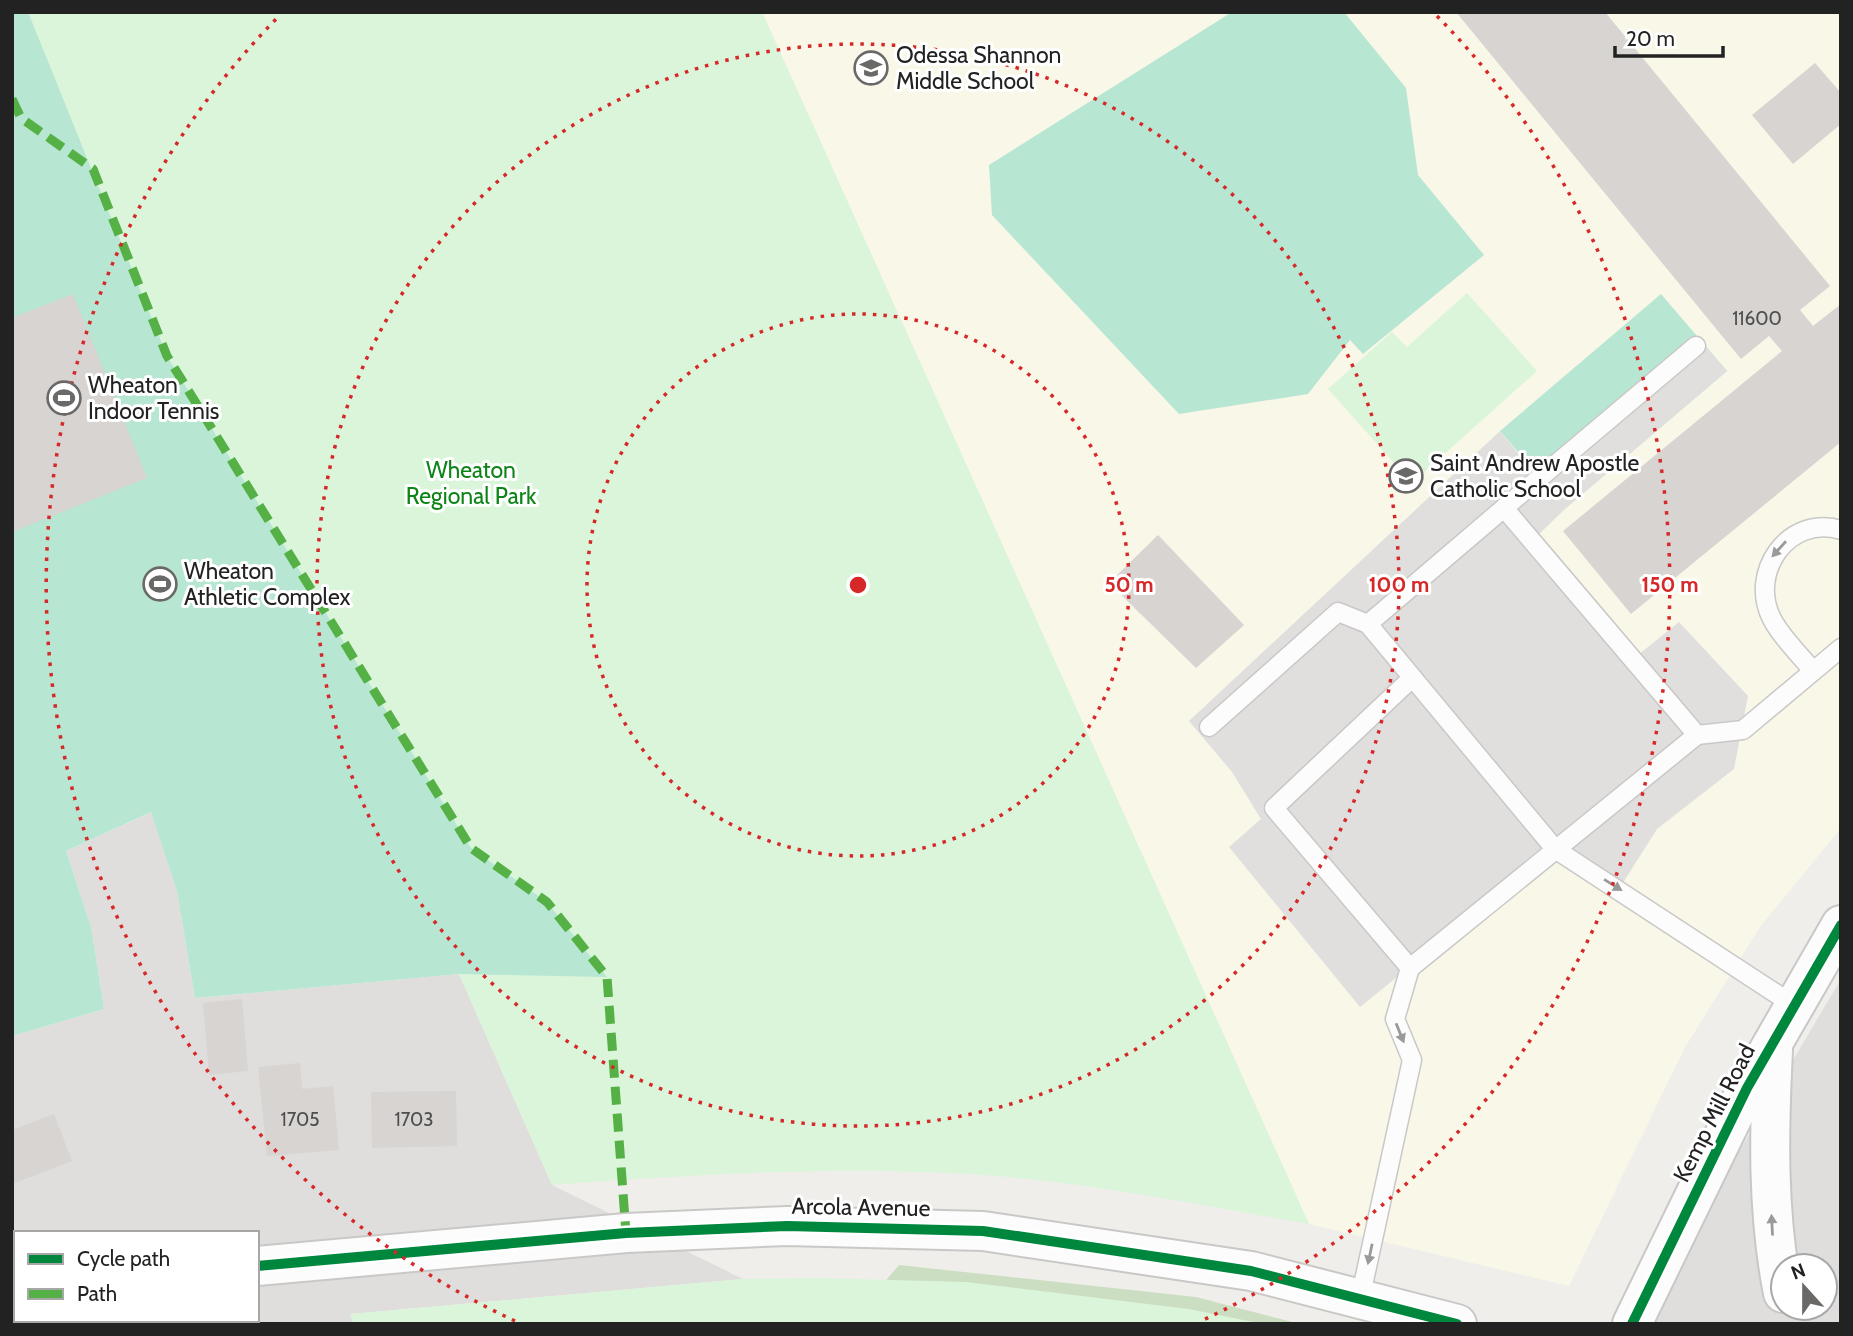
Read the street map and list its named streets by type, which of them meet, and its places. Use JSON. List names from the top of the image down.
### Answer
{
  "streets": {
    "street": ["Kemp Mill Road", "Arcola Avenue"]
  },
  "parks": ["Wheaton Regional Park"],
  "places": {
    "school or university": ["Odessa Shannon Middle School", "Saint Andrew Apostle Catholic School"],
    "sports": ["Wheaton Indoor Tennis", "Wheaton Athletic Complex"]
  },
  "house_numbers": ["11600", "1705", "1703"],
  "legend": ["Cycle path", "Path"],
  "scale_bar": "20 m",
  "north": "top",
  "rings": ["50 m", "100 m", "150 m"]
}
